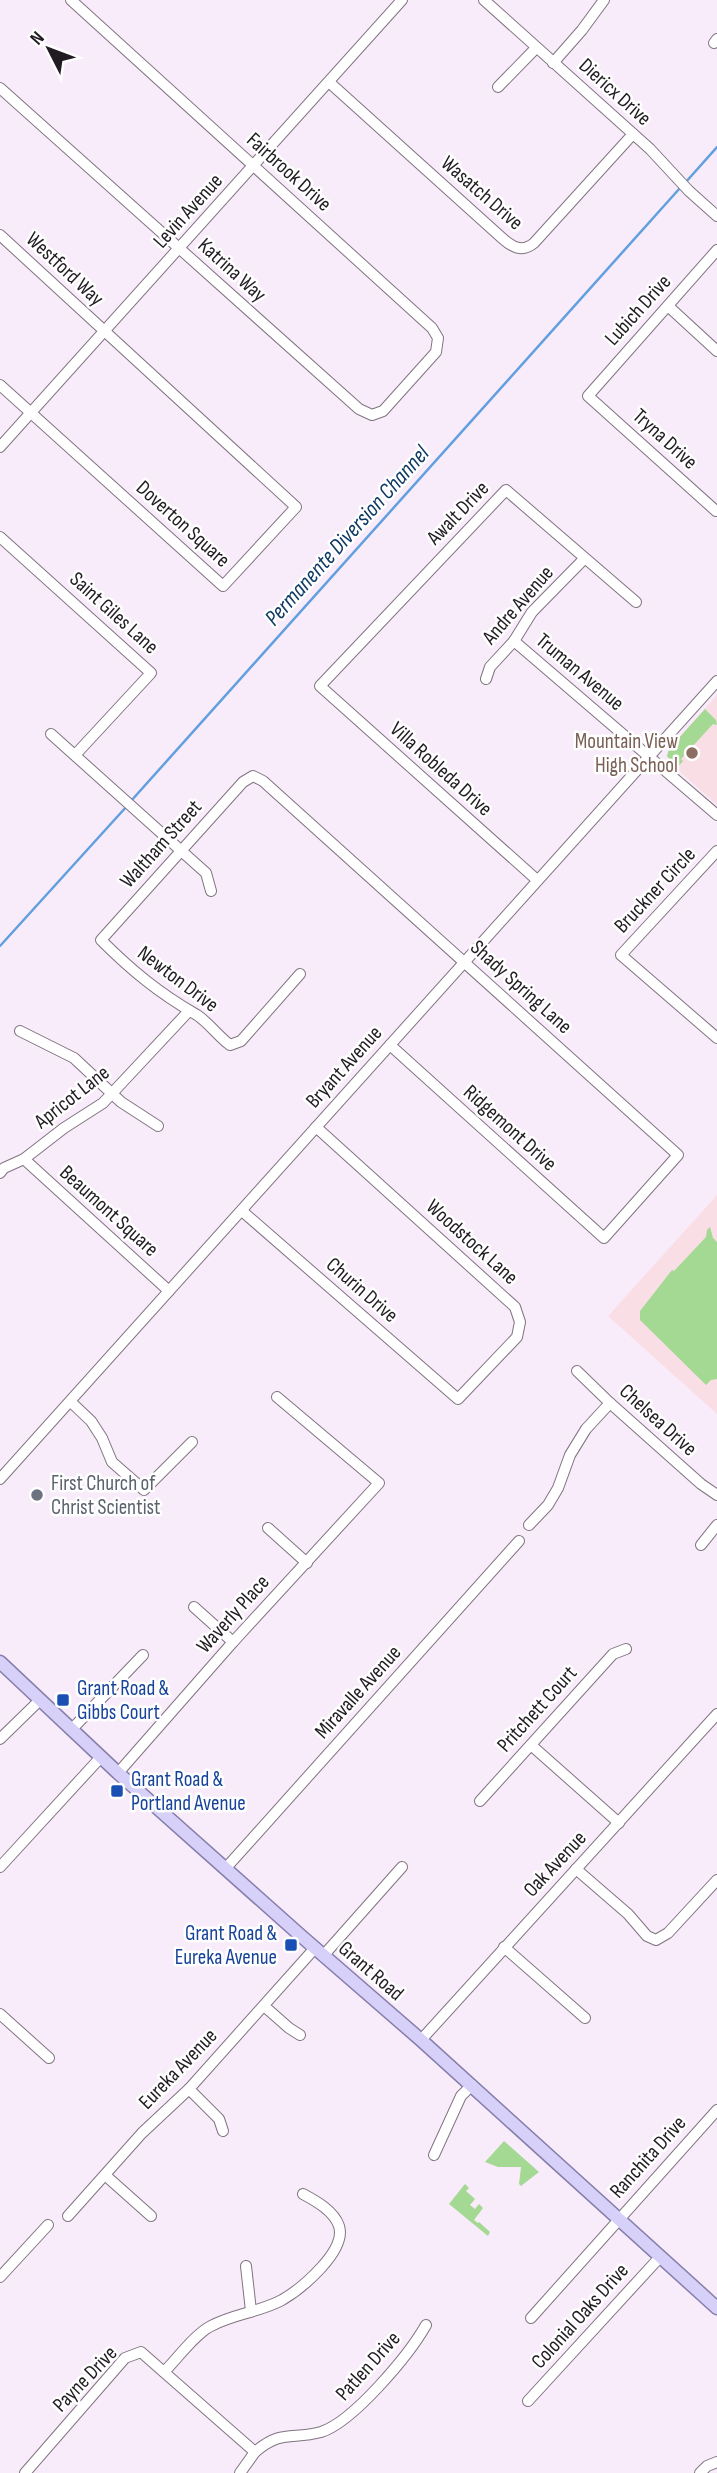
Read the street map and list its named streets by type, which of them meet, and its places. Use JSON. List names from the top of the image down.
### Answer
{
  "streets": {
    "main road": ["Grant Road"],
    "street": [
      "Diericx Drive",
      "Fairbrook Drive",
      "Wasatch Drive",
      "Levin Avenue",
      "Westford Way",
      "Katrina Way",
      "Lubich Drive",
      "Tryna Drive",
      "Awalt Drive",
      "Doverton Square",
      "Andre Avenue",
      "Saint Giles Lane",
      "Truman Avenue",
      "Villa Robleda Drive",
      "Waltham Street",
      "Bruckner Circle",
      "Newton Drive",
      "Shady Spring Lane",
      "Bryant Avenue",
      "Apricot Lane",
      "Ridgemont Drive",
      "Beaumont Square",
      "Woodstock Lane",
      "Churin Drive",
      "Chelsea Drive",
      "Waverly Place",
      "Miravalle Avenue",
      "Pritchett Court",
      "Oak Avenue",
      "Eureka Avenue",
      "Ranchita Drive",
      "Colonial Oaks Drive",
      "Patlen Drive",
      "Payne Drive"
    ]
  },
  "crossings": [
    ["Diericx Drive", "Wasatch Drive"],
    ["Fairbrook Drive", "Levin Avenue"],
    ["Fairbrook Drive", "Katrina Way"],
    ["Wasatch Drive", "Levin Avenue"],
    ["Levin Avenue", "Westford Way"],
    ["Levin Avenue", "Katrina Way"],
    ["Levin Avenue", "Doverton Square"],
    ["Westford Way", "Doverton Square"],
    ["Lubich Drive", "Tryna Drive"],
    ["Awalt Drive", "Andre Avenue"],
    ["Awalt Drive", "Villa Robleda Drive"],
    ["Andre Avenue", "Truman Avenue"],
    ["Truman Avenue", "Bryant Avenue"],
    ["Villa Robleda Drive", "Bryant Avenue"],
    ["Waltham Street", "Newton Drive"],
    ["Waltham Street", "Shady Spring Lane"],
    ["Newton Drive", "Apricot Lane"],
    ["Shady Spring Lane", "Bryant Avenue"],
    ["Shady Spring Lane", "Ridgemont Drive"],
    ["Bryant Avenue", "Ridgemont Drive"],
    ["Bryant Avenue", "Beaumont Square"],
    ["Bryant Avenue", "Woodstock Lane"],
    ["Bryant Avenue", "Churin Drive"],
    ["Apricot Lane", "Beaumont Square"],
    ["Woodstock Lane", "Churin Drive"],
    ["Waverly Place", "Grant Road"],
    ["Miravalle Avenue", "Grant Road"],
    ["Oak Avenue", "Grant Road"],
    ["Grant Road", "Eureka Avenue"],
    ["Grant Road", "Ranchita Drive"],
    ["Grant Road", "Colonial Oaks Drive"],
    ["Patlen Drive", "Payne Drive"]
  ],
  "water": ["Permanente Diversion Channel"],
  "places": {
    "other": ["Mountain View High School", "First Church of Christ Scientist"],
    "transit": ["Grant Road & Gibbs Court", "Grant Road & Portland Avenue", "Grant Road & Eureka Avenue"]
  },
  "north": "top left"
}
